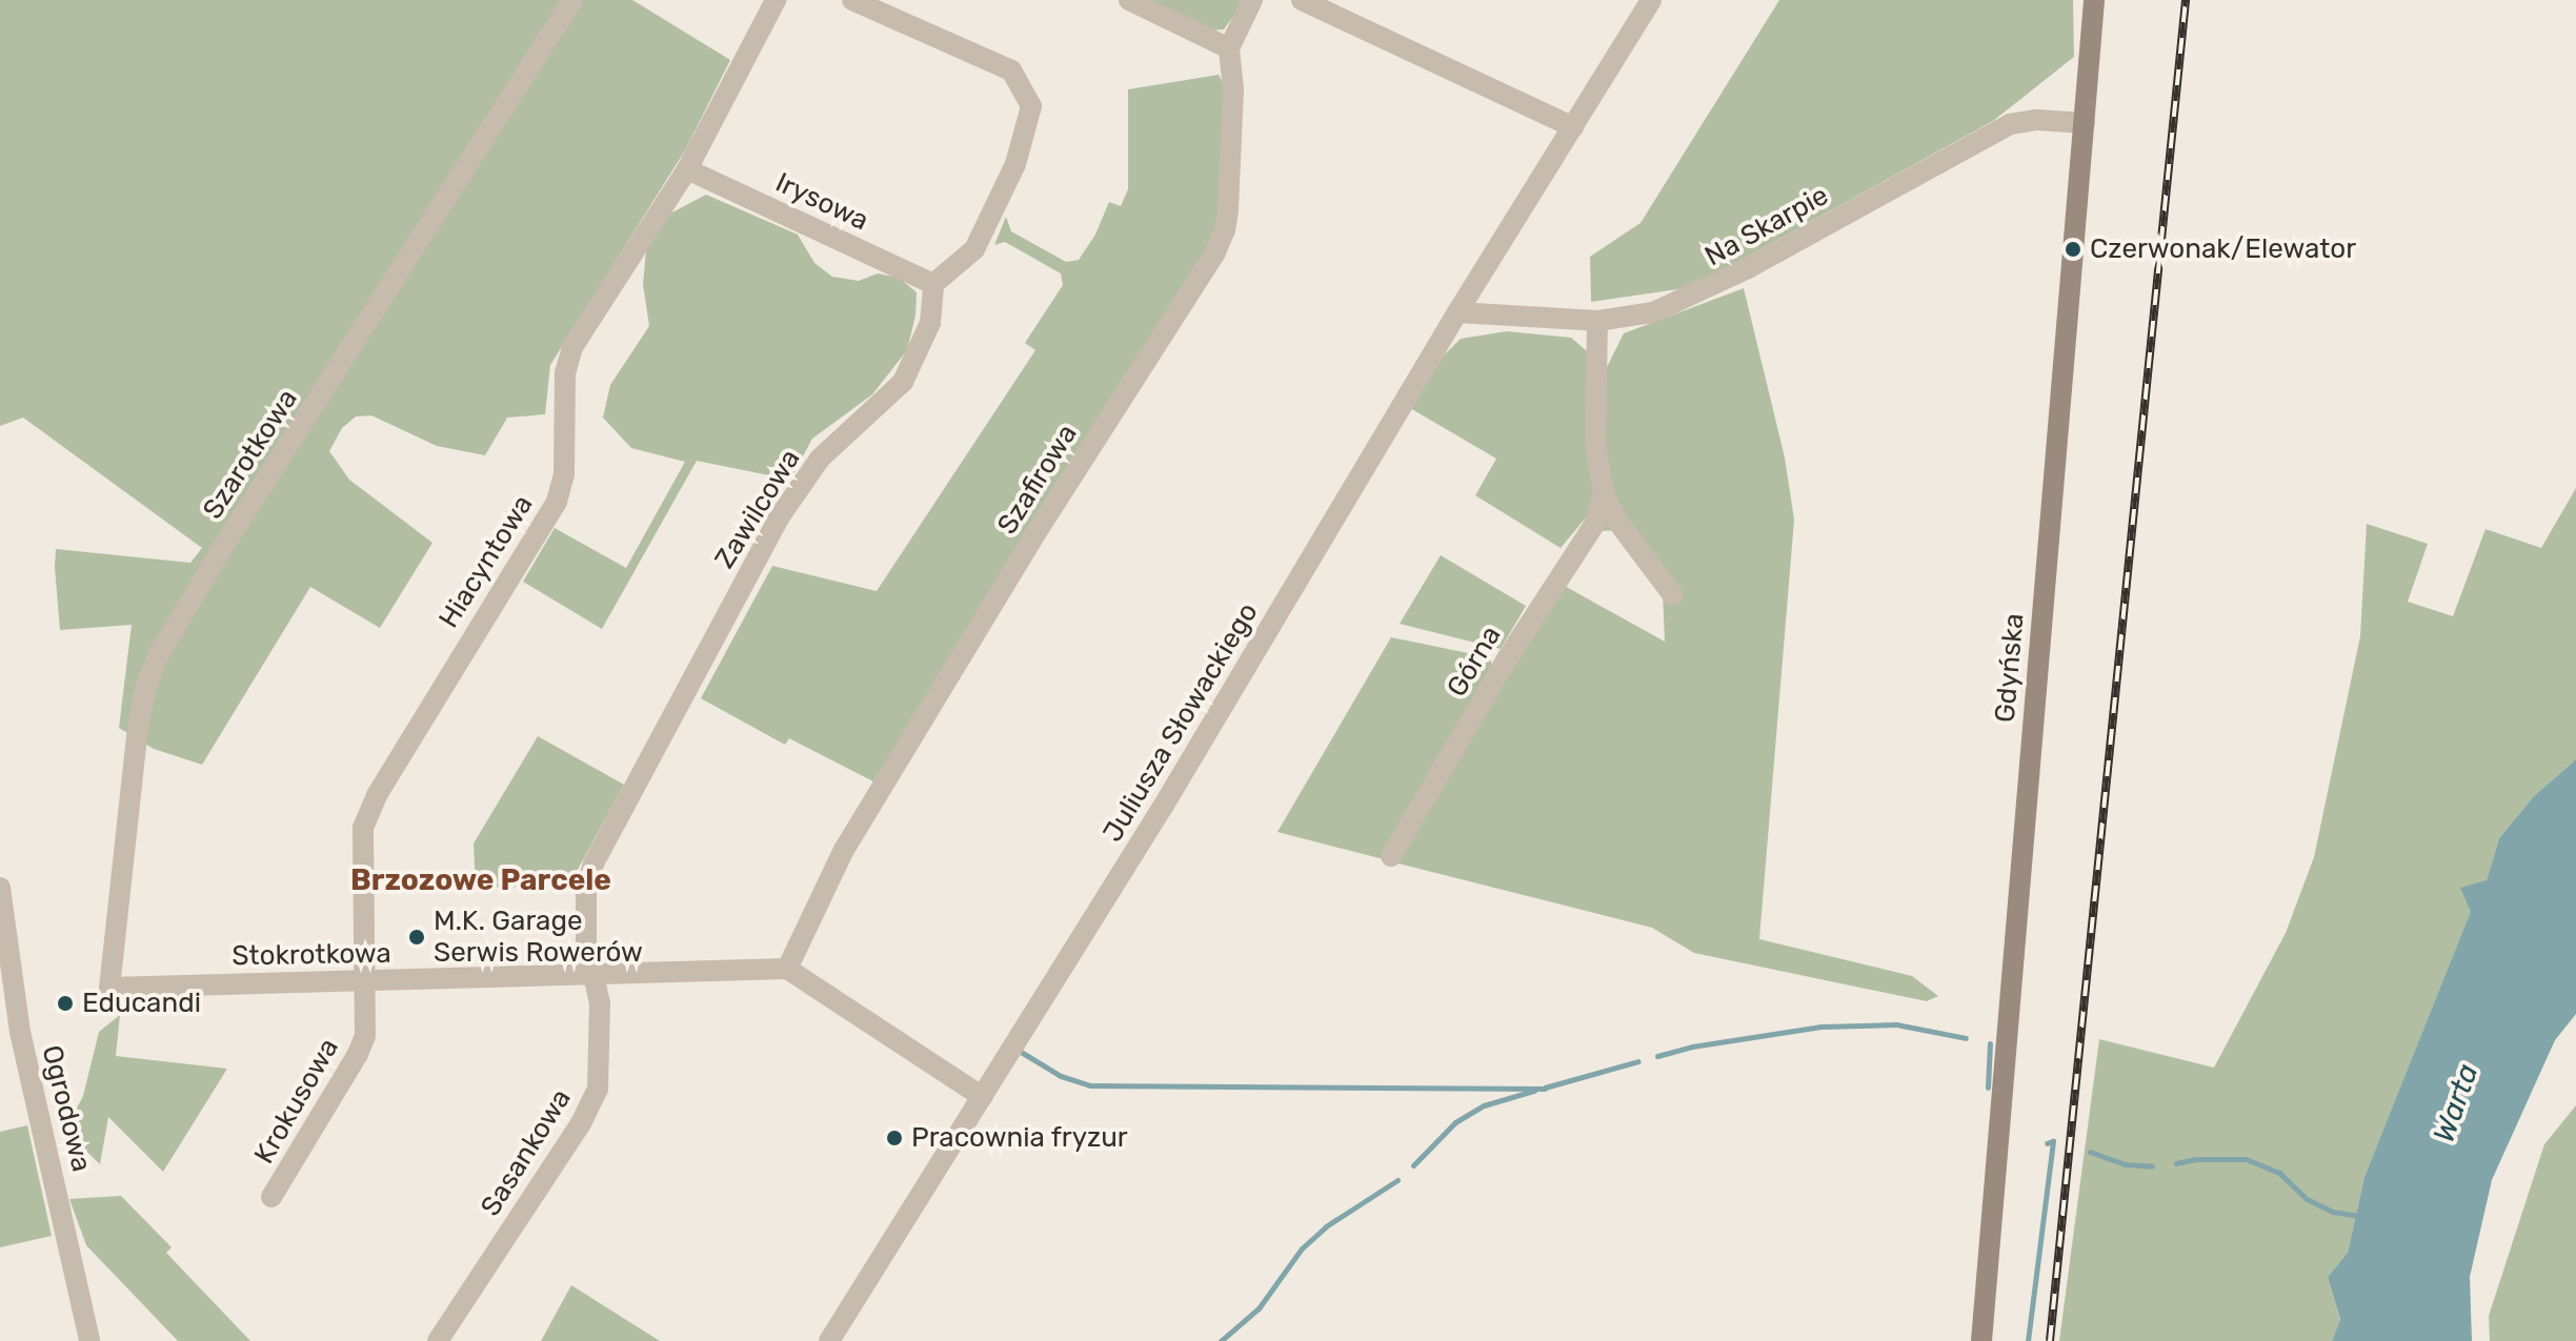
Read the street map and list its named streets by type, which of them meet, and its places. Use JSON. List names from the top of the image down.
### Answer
{
  "streets": {
    "main road": ["Gdyńska"],
    "street": [
      "Irysowa",
      "Na Skarpie",
      "Szarotkowa",
      "Szafirowa",
      "Zawilcowa",
      "Hiacyntowa",
      "Górna",
      "Juliusza Słowackiego",
      "Stokrotkowa",
      "Krokusowa",
      "Ogrodowa",
      "Sasankowa"
    ]
  },
  "crossings": [
    ["Irysowa", "Zawilcowa"],
    ["Irysowa", "Hiacyntowa"],
    ["Na Skarpie", "Gdyńska"],
    ["Na Skarpie", "Juliusza Słowackiego"],
    ["Szarotkowa", "Stokrotkowa"],
    ["Szafirowa", "Stokrotkowa"],
    ["Zawilcowa", "Stokrotkowa"],
    ["Zawilcowa", "Sasankowa"],
    ["Hiacyntowa", "Stokrotkowa"],
    ["Hiacyntowa", "Krokusowa"],
    ["Stokrotkowa", "Krokusowa"],
    ["Stokrotkowa", "Sasankowa"]
  ],
  "districts": ["Brzozowe Parcele"],
  "water": ["Warta"],
  "places": [
    "Czerwonak/Elewator",
    "M.K. Garage Serwis Rowerów",
    "Educandi",
    "Pracownia fryzur"
  ]
}
